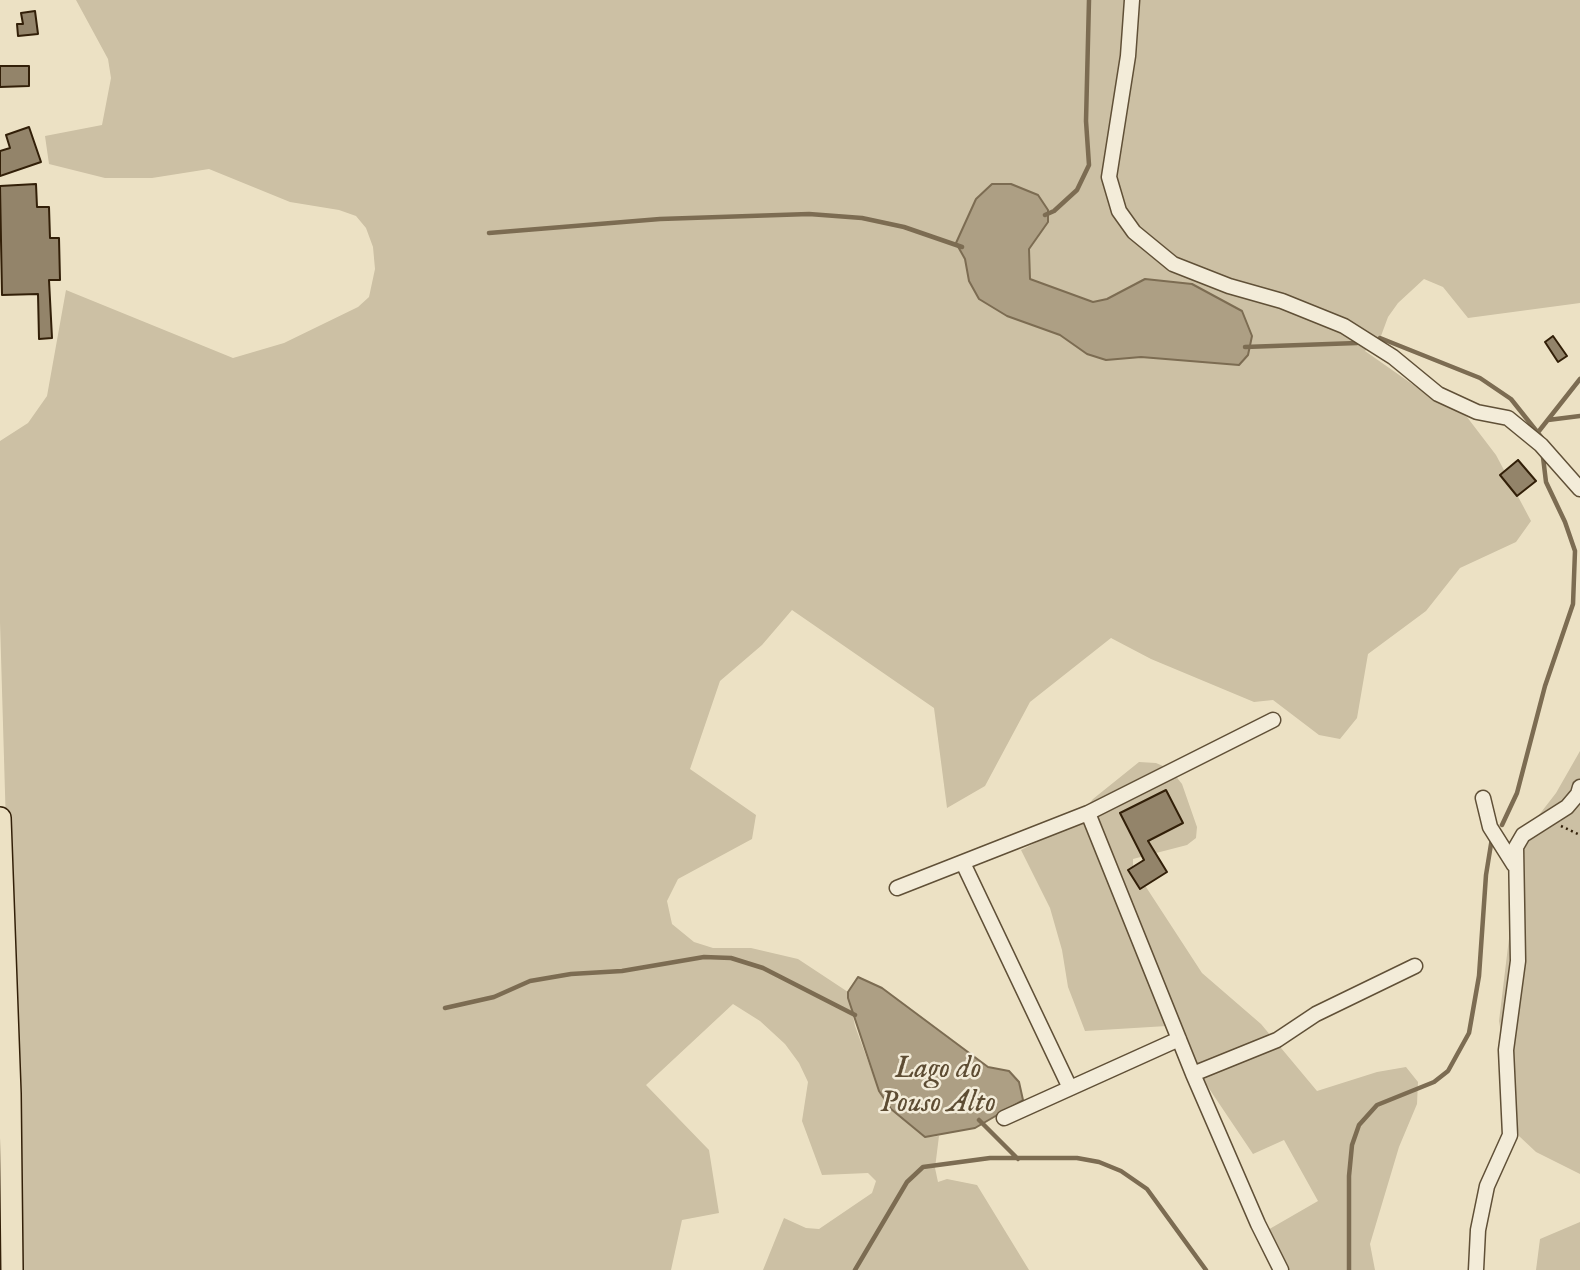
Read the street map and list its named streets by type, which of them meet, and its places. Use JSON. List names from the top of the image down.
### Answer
{
  "water": ["Lago do Pouso Alto"]
}
